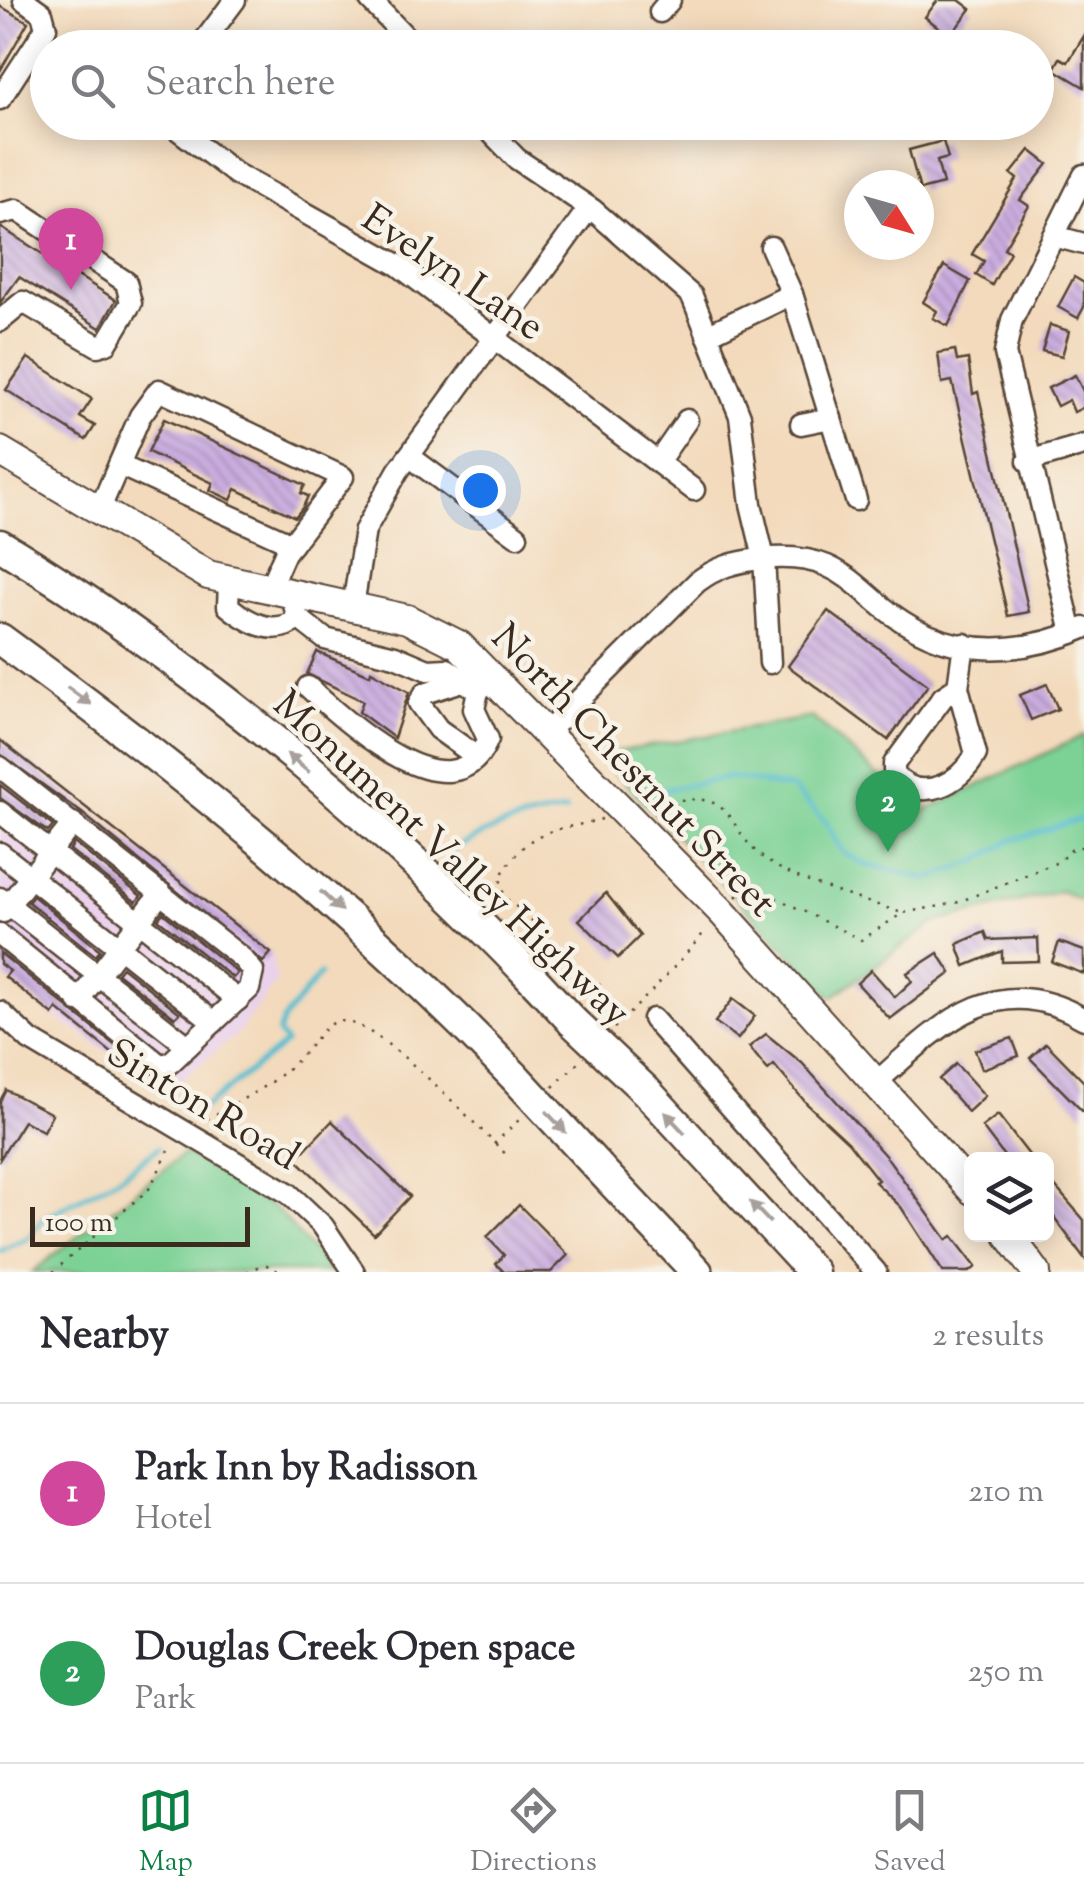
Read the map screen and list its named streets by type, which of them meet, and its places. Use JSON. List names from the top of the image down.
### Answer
{
  "streets": {
    "highway": ["Monument Valley Highway"],
    "main road": ["North Chestnut Street"],
    "street": ["Evelyn Lane", "Sinton Road"]
  },
  "scale_bar": "100 m",
  "north": "bottom right",
  "page": {
    "search": "Search here",
    "pins": ["1", "2"],
    "scale": "100 m",
    "heading": ["Nearby", "2 results"],
    "list": [
      {
        "mark": "1",
        "name": "Park Inn by Radisson",
        "note": "Hotel",
        "value": "210 m"
      },
      {
        "mark": "2",
        "name": "Douglas Creek Open space",
        "note": "Park",
        "value": "250 m"
      }
    ],
    "nav": ["Map", "Directions", "Saved"]
  }
}
